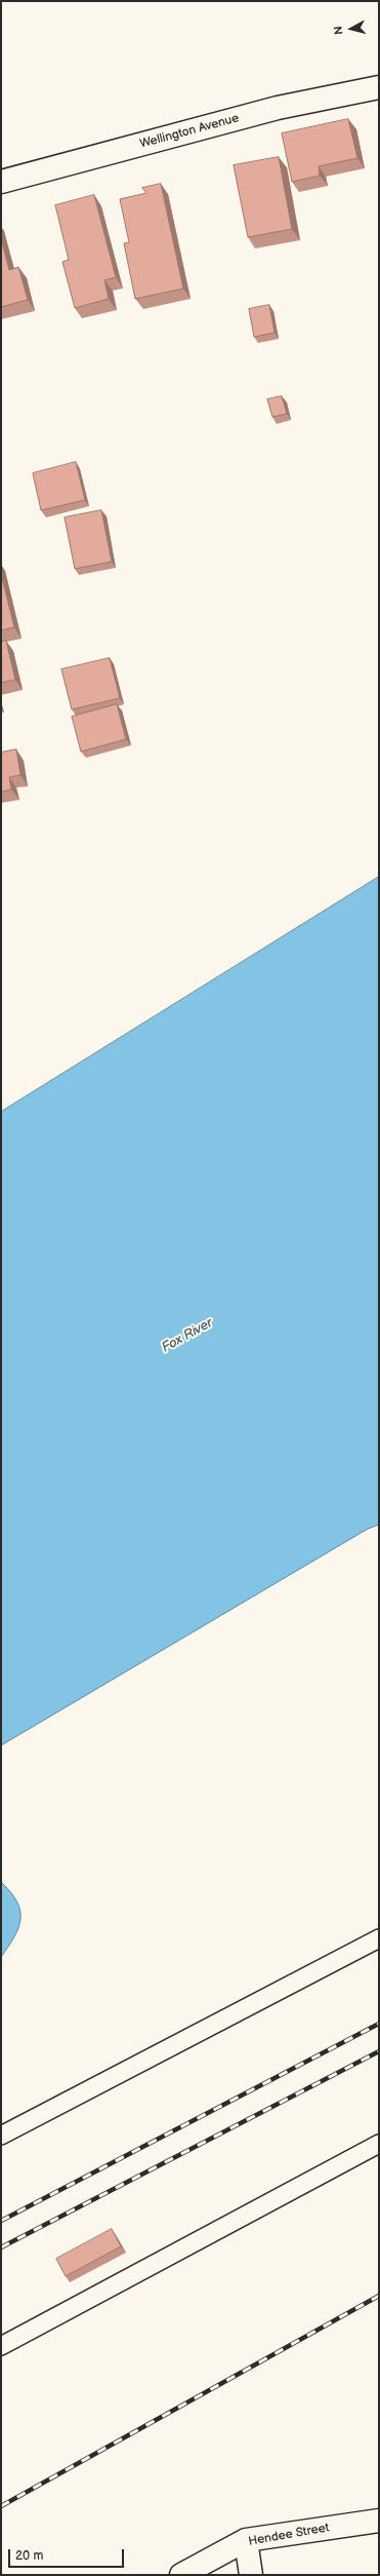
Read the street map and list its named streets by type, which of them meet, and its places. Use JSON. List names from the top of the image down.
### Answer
{
  "streets": {
    "street": ["Wellington Avenue", "Hendee Street"]
  },
  "water": ["Fox River"],
  "scale_bar": "20 m",
  "north": "left"
}
